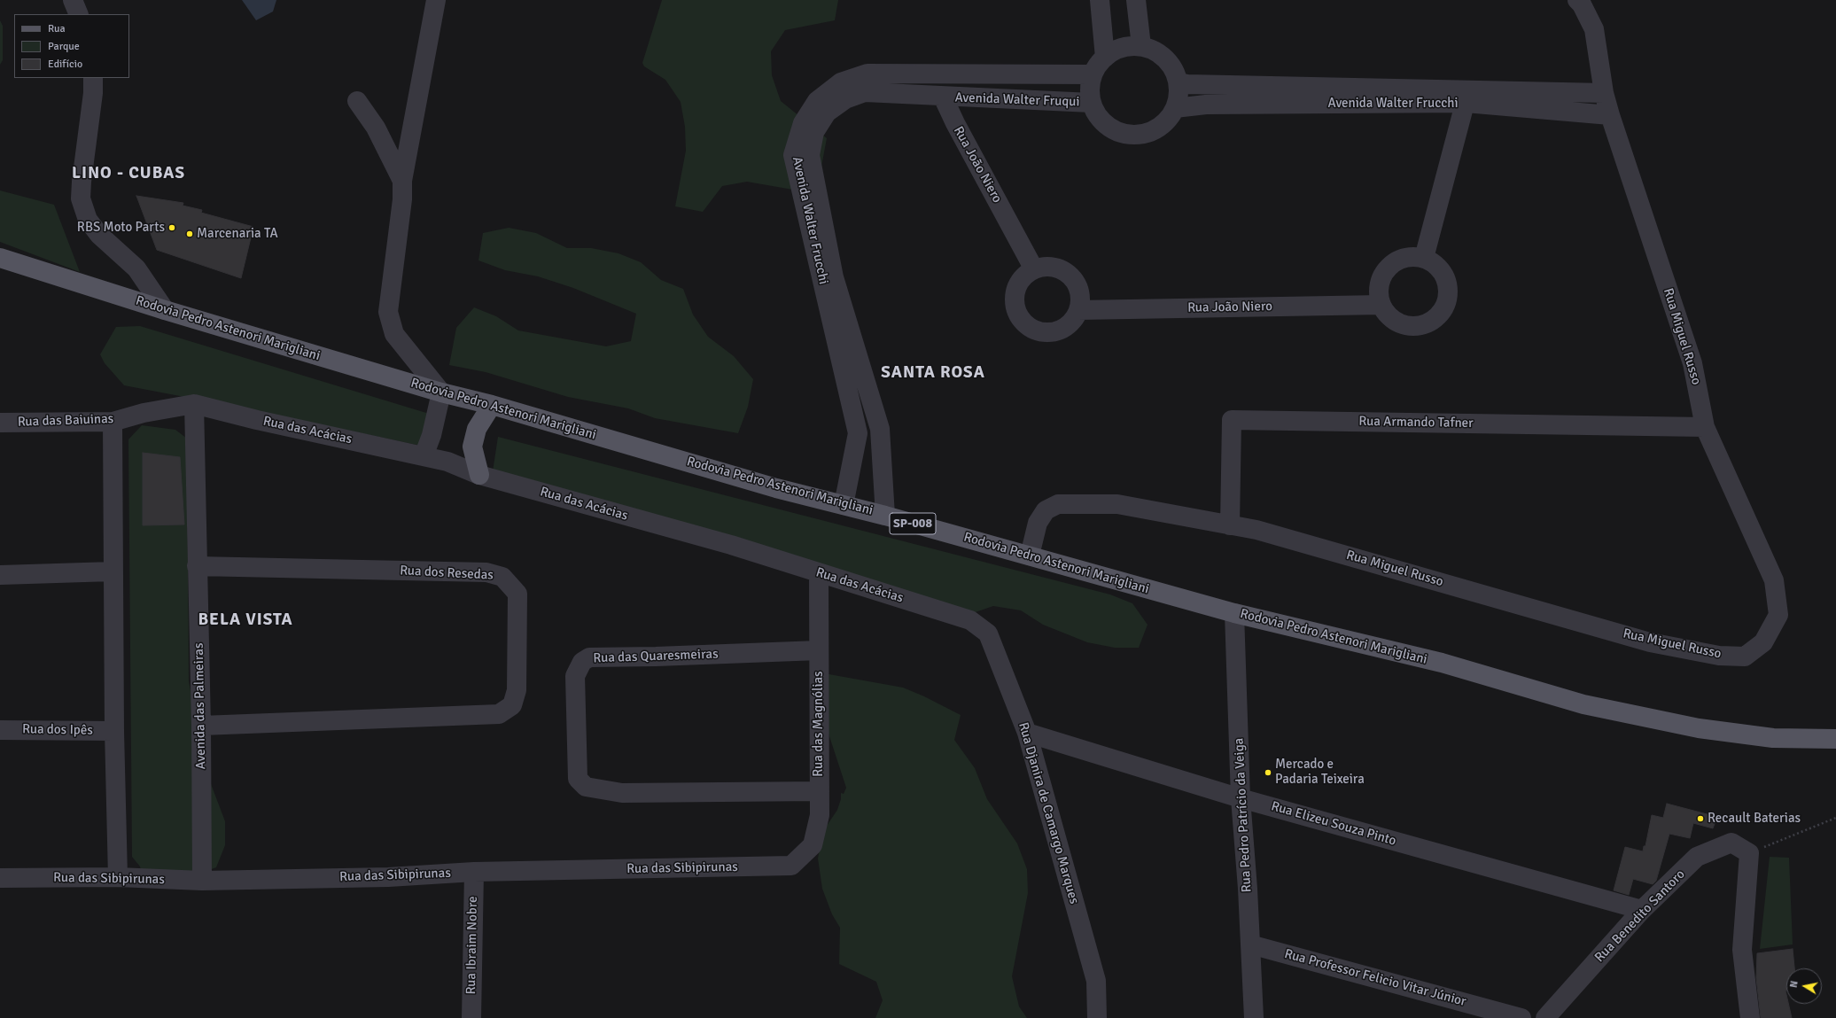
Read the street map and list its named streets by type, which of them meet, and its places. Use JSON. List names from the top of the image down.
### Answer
{
  "streets": {
    "main road": ["Rodovia Pedro Astenori Marigliani", "SP-008"],
    "street": [
      "Avenida Walter Fruqui",
      "Avenida Walter Frucchi",
      "Rua João Niero",
      "Rua Miguel Russo",
      "Rua das Baiuinas",
      "Rua Armando Tafner",
      "Rua das Acácias",
      "Rua dos Resedas",
      "Rua das Quaresmeiras",
      "Avenida das Palmeiras",
      "Rua das Magnólias",
      "Rua dos Ipês",
      "Rua Djanira de Camargo Marques",
      "Rua Pedro Patrício da Veiga",
      "Rua Elizeu Souza Pinto",
      "Rua das Sibipirunas",
      "Rua Benedito Santoro",
      "Rua Ibraim Nobre",
      "Rua Professor Felicio Vitar Júnior"
    ]
  },
  "crossings": [
    ["Avenida Walter Fruqui", "Avenida Walter Frucchi"],
    ["Avenida Walter Fruqui", "Rua João Niero"],
    ["Avenida Walter Frucchi", "Rua João Niero"],
    ["Avenida Walter Frucchi", "Rodovia Pedro Astenori Marigliani"],
    ["Avenida Walter Frucchi", "Rua Miguel Russo"],
    ["Rodovia Pedro Astenori Marigliani", "Rua Miguel Russo"],
    ["Rodovia Pedro Astenori Marigliani", "Rua Pedro Patrício da Veiga"],
    ["Rua Miguel Russo", "Rua Armando Tafner"],
    ["Rua das Baiuinas", "Rua das Acácias"],
    ["Rua das Baiuinas", "Avenida das Palmeiras"],
    ["Rua das Acácias", "Avenida das Palmeiras"],
    ["Rua das Acácias", "Rua das Magnólias"],
    ["Rua das Acácias", "Rua Djanira de Camargo Marques"],
    ["Rua dos Resedas", "Avenida das Palmeiras"],
    ["Rua das Quaresmeiras", "Rua das Magnólias"],
    ["Avenida das Palmeiras", "Rua das Sibipirunas"],
    ["Rua das Magnólias", "Rua das Sibipirunas"],
    ["Rua Djanira de Camargo Marques", "Rua Elizeu Souza Pinto"],
    ["Rua Pedro Patrício da Veiga", "Rua Elizeu Souza Pinto"],
    ["Rua Pedro Patrício da Veiga", "Rua Professor Felicio Vitar Júnior"],
    ["Rua Elizeu Souza Pinto", "Rua Benedito Santoro"],
    ["Rua das Sibipirunas", "Rua Ibraim Nobre"]
  ],
  "districts": ["LINO - CUBAS", "SANTA ROSA", "BELA VISTA"],
  "places": [
    "RBS Moto Parts",
    "Marcenaria TA",
    "Mercado e Padaria Teixeira",
    "Recault Baterias"
  ],
  "legend": ["Rua", "Parque", "Edifício"],
  "north": "left"
}
